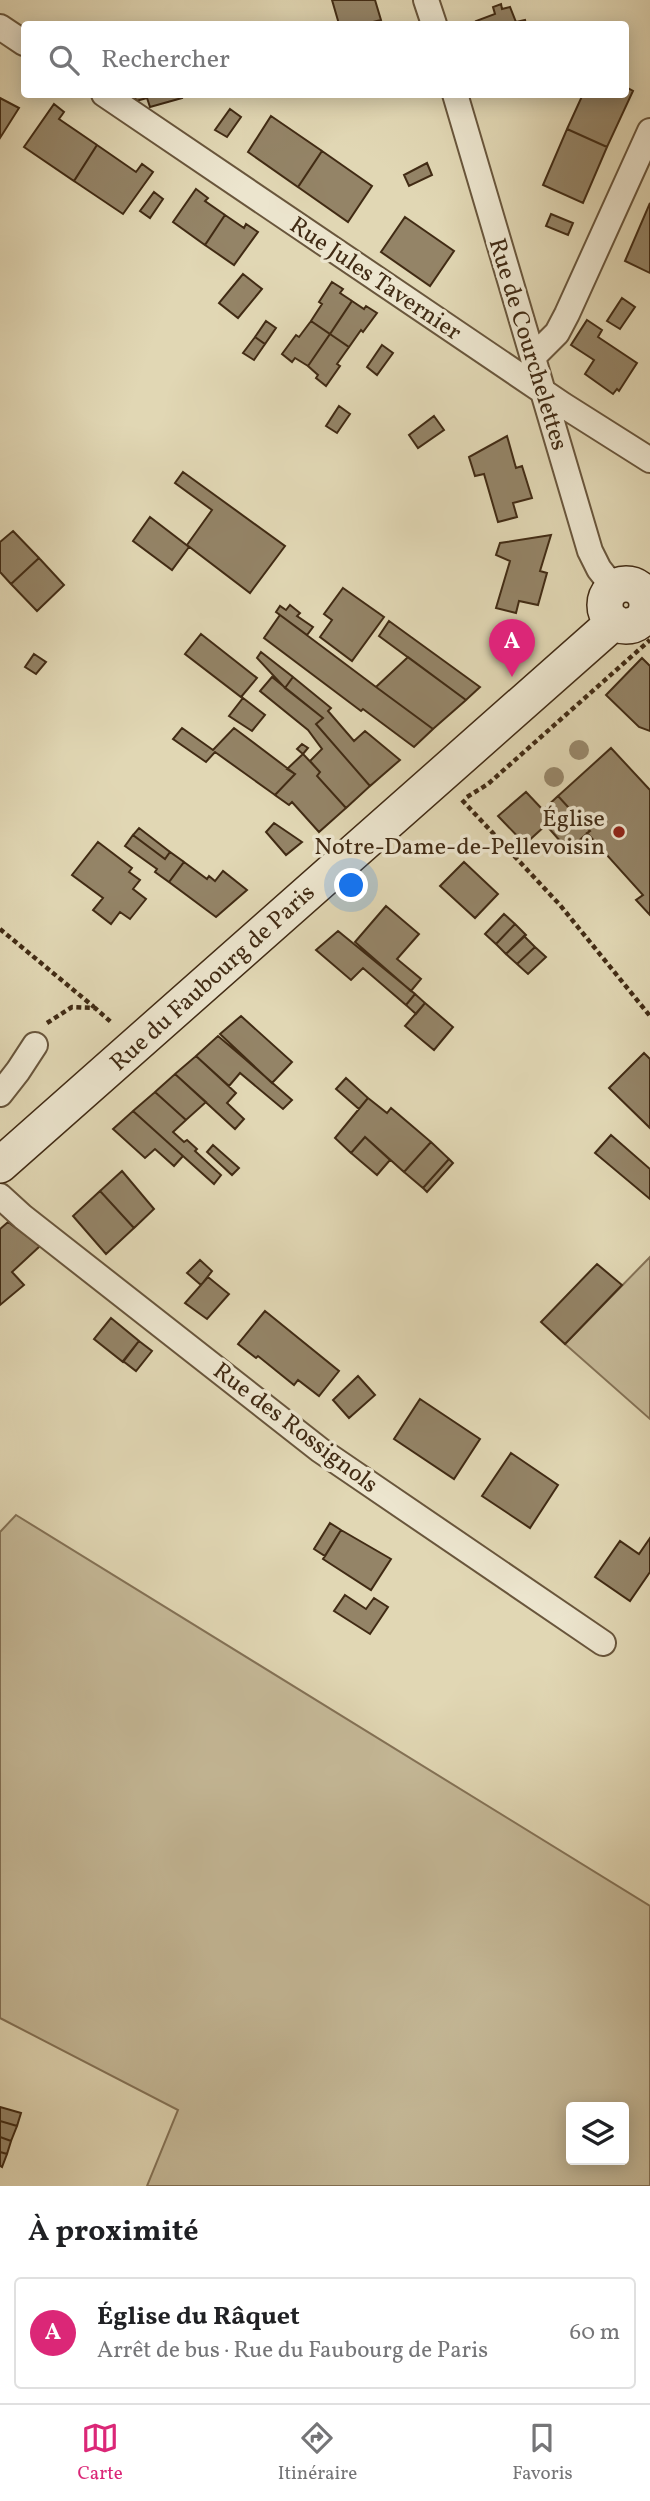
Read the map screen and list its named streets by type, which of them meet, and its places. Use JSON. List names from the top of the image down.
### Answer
{
  "streets": {
    "main road": ["Rue du Faubourg de Paris"],
    "street": ["Rue Jules Tavernier", "Rue de Courchelettes", "Rue des Rossignols"]
  },
  "crossings": [
    ["Rue Jules Tavernier", "Rue de Courchelettes"],
    ["Rue de Courchelettes", "Rue du Faubourg de Paris"]
  ],
  "places": ["Église Notre-Dame-de-Pellevoisin"],
  "page": {
    "search": "Rechercher",
    "pins": "A",
    "heading": "À proximité",
    "list": [
      {
        "mark": "A",
        "name": "Église du Râquet",
        "note": "Arrêt de bus · Rue du Faubourg de Paris",
        "value": "60 m"
      }
    ],
    "nav": ["Carte", "Itinéraire", "Favoris"]
  }
}
